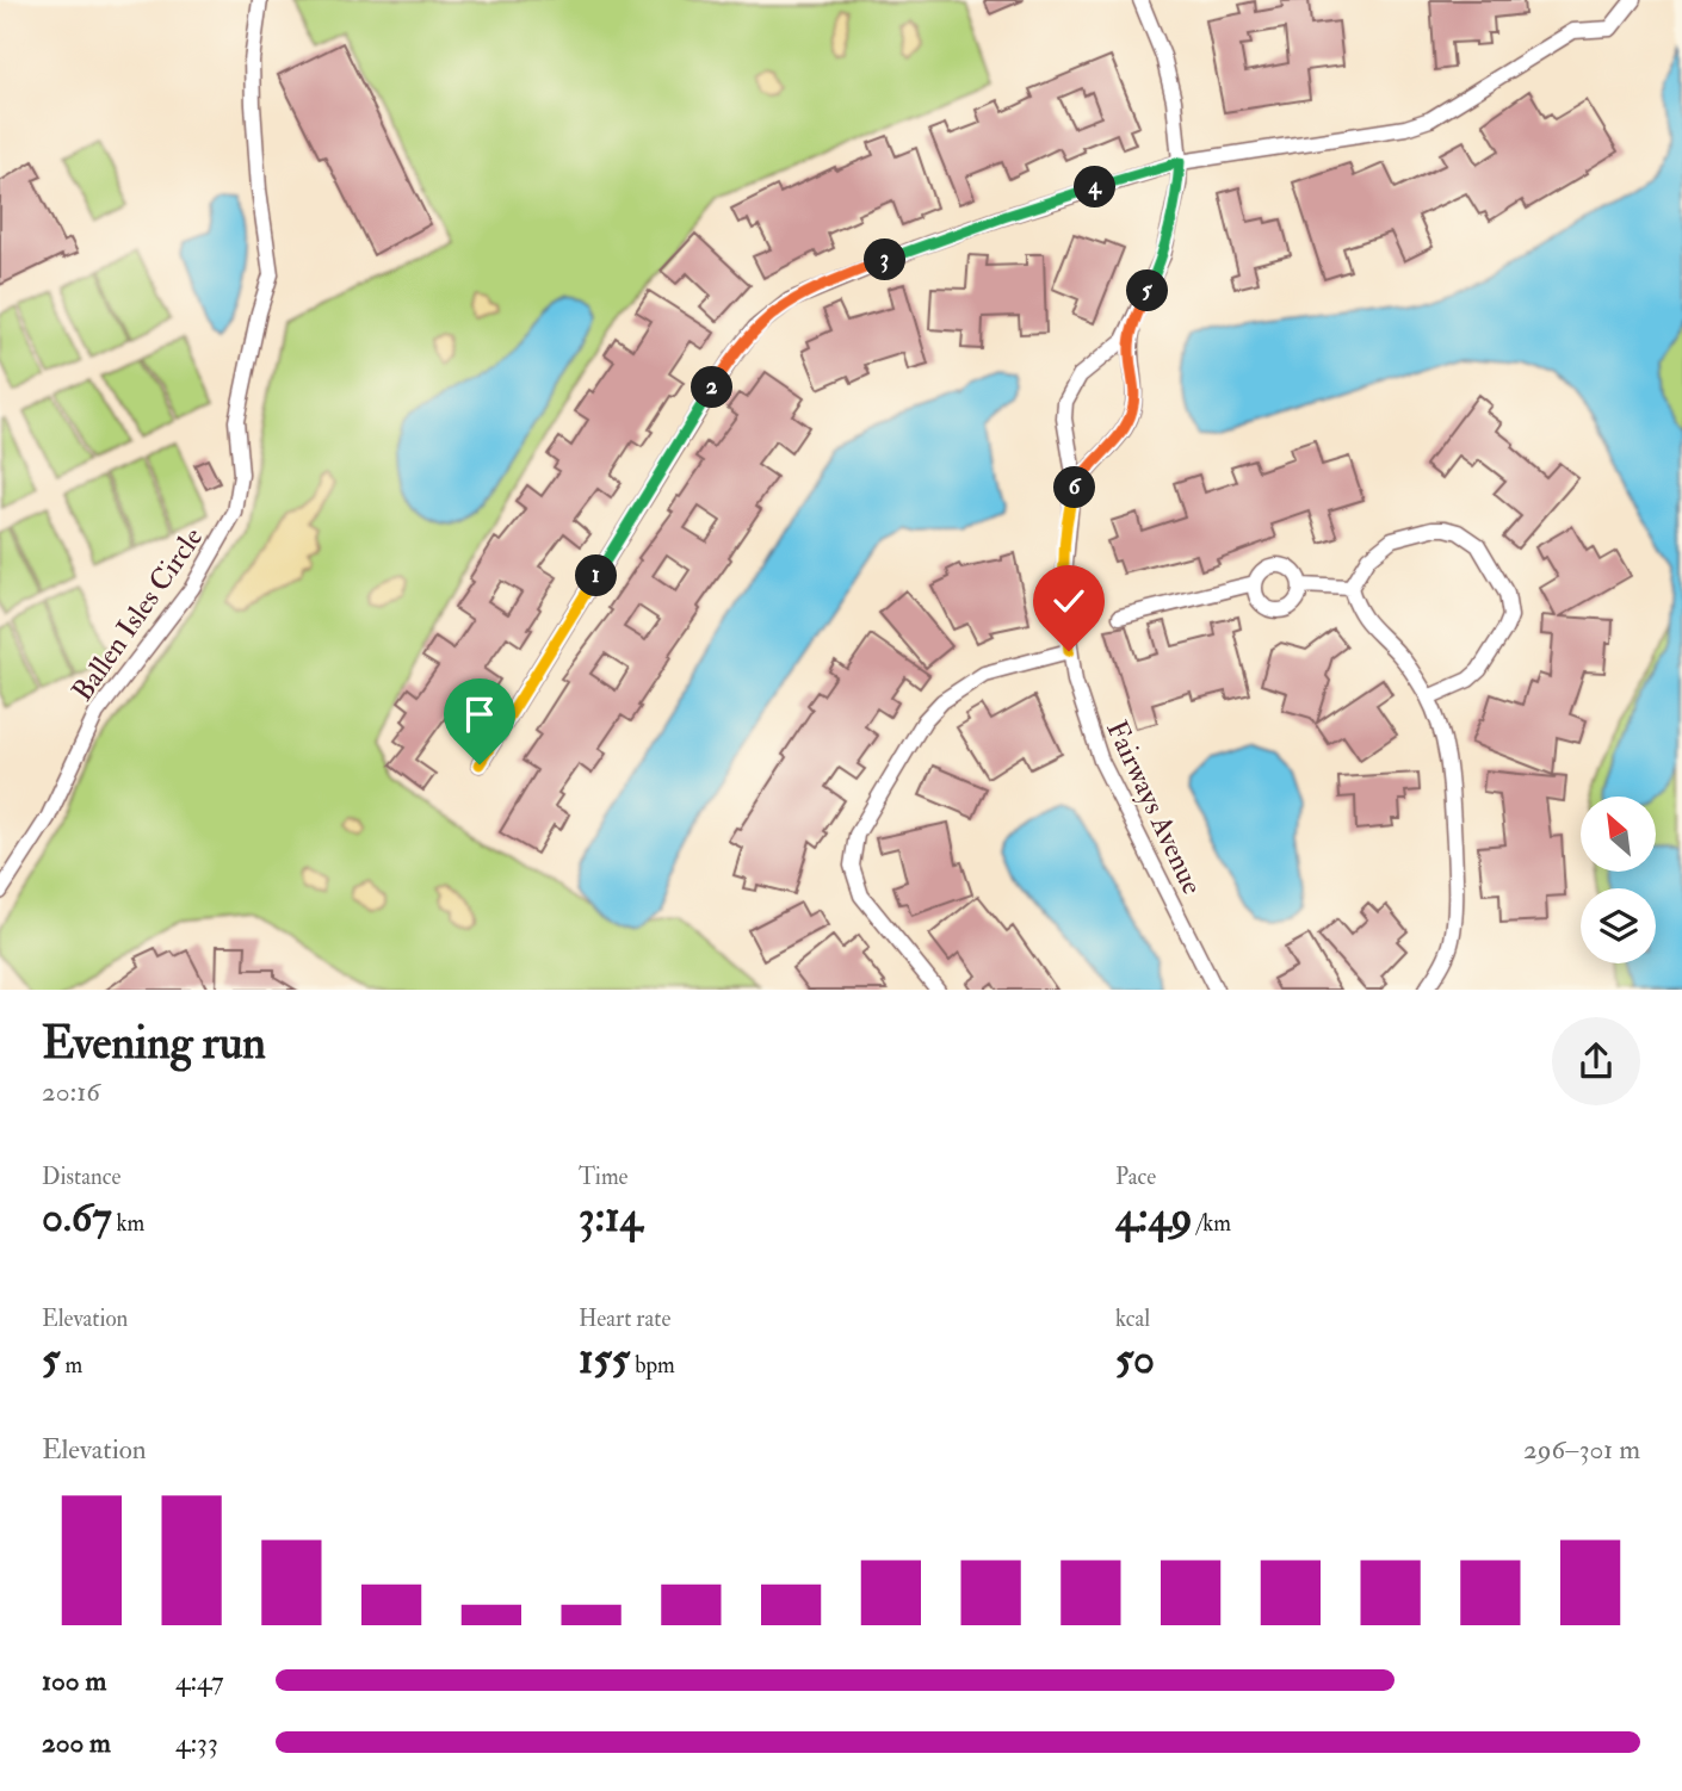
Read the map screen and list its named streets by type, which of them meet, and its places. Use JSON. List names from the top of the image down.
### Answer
{
  "streets": {
    "street": ["Ballen Isles Circle", "Fairways Avenue"]
  },
  "north": "top left",
  "page": {
    "pins": [
      "4",
      "3",
      "5",
      "2",
      "6",
      "1"
    ],
    "heading": ["Evening run", "20:16"],
    "stats": [
      ["Distance", "0.67 km"],
      ["Time", "3:14"],
      ["Pace", "4:49 /km"],
      ["Elevation", "5 m"],
      ["Heart rate", "155 bpm"],
      ["kcal", "50"]
    ],
    "chart": ["Elevation", "296–301 m"],
    "list": [
      {
        "name": "100 m",
        "note": "4:47"
      },
      {
        "name": "200 m",
        "note": "4:33"
      }
    ]
  }
}
